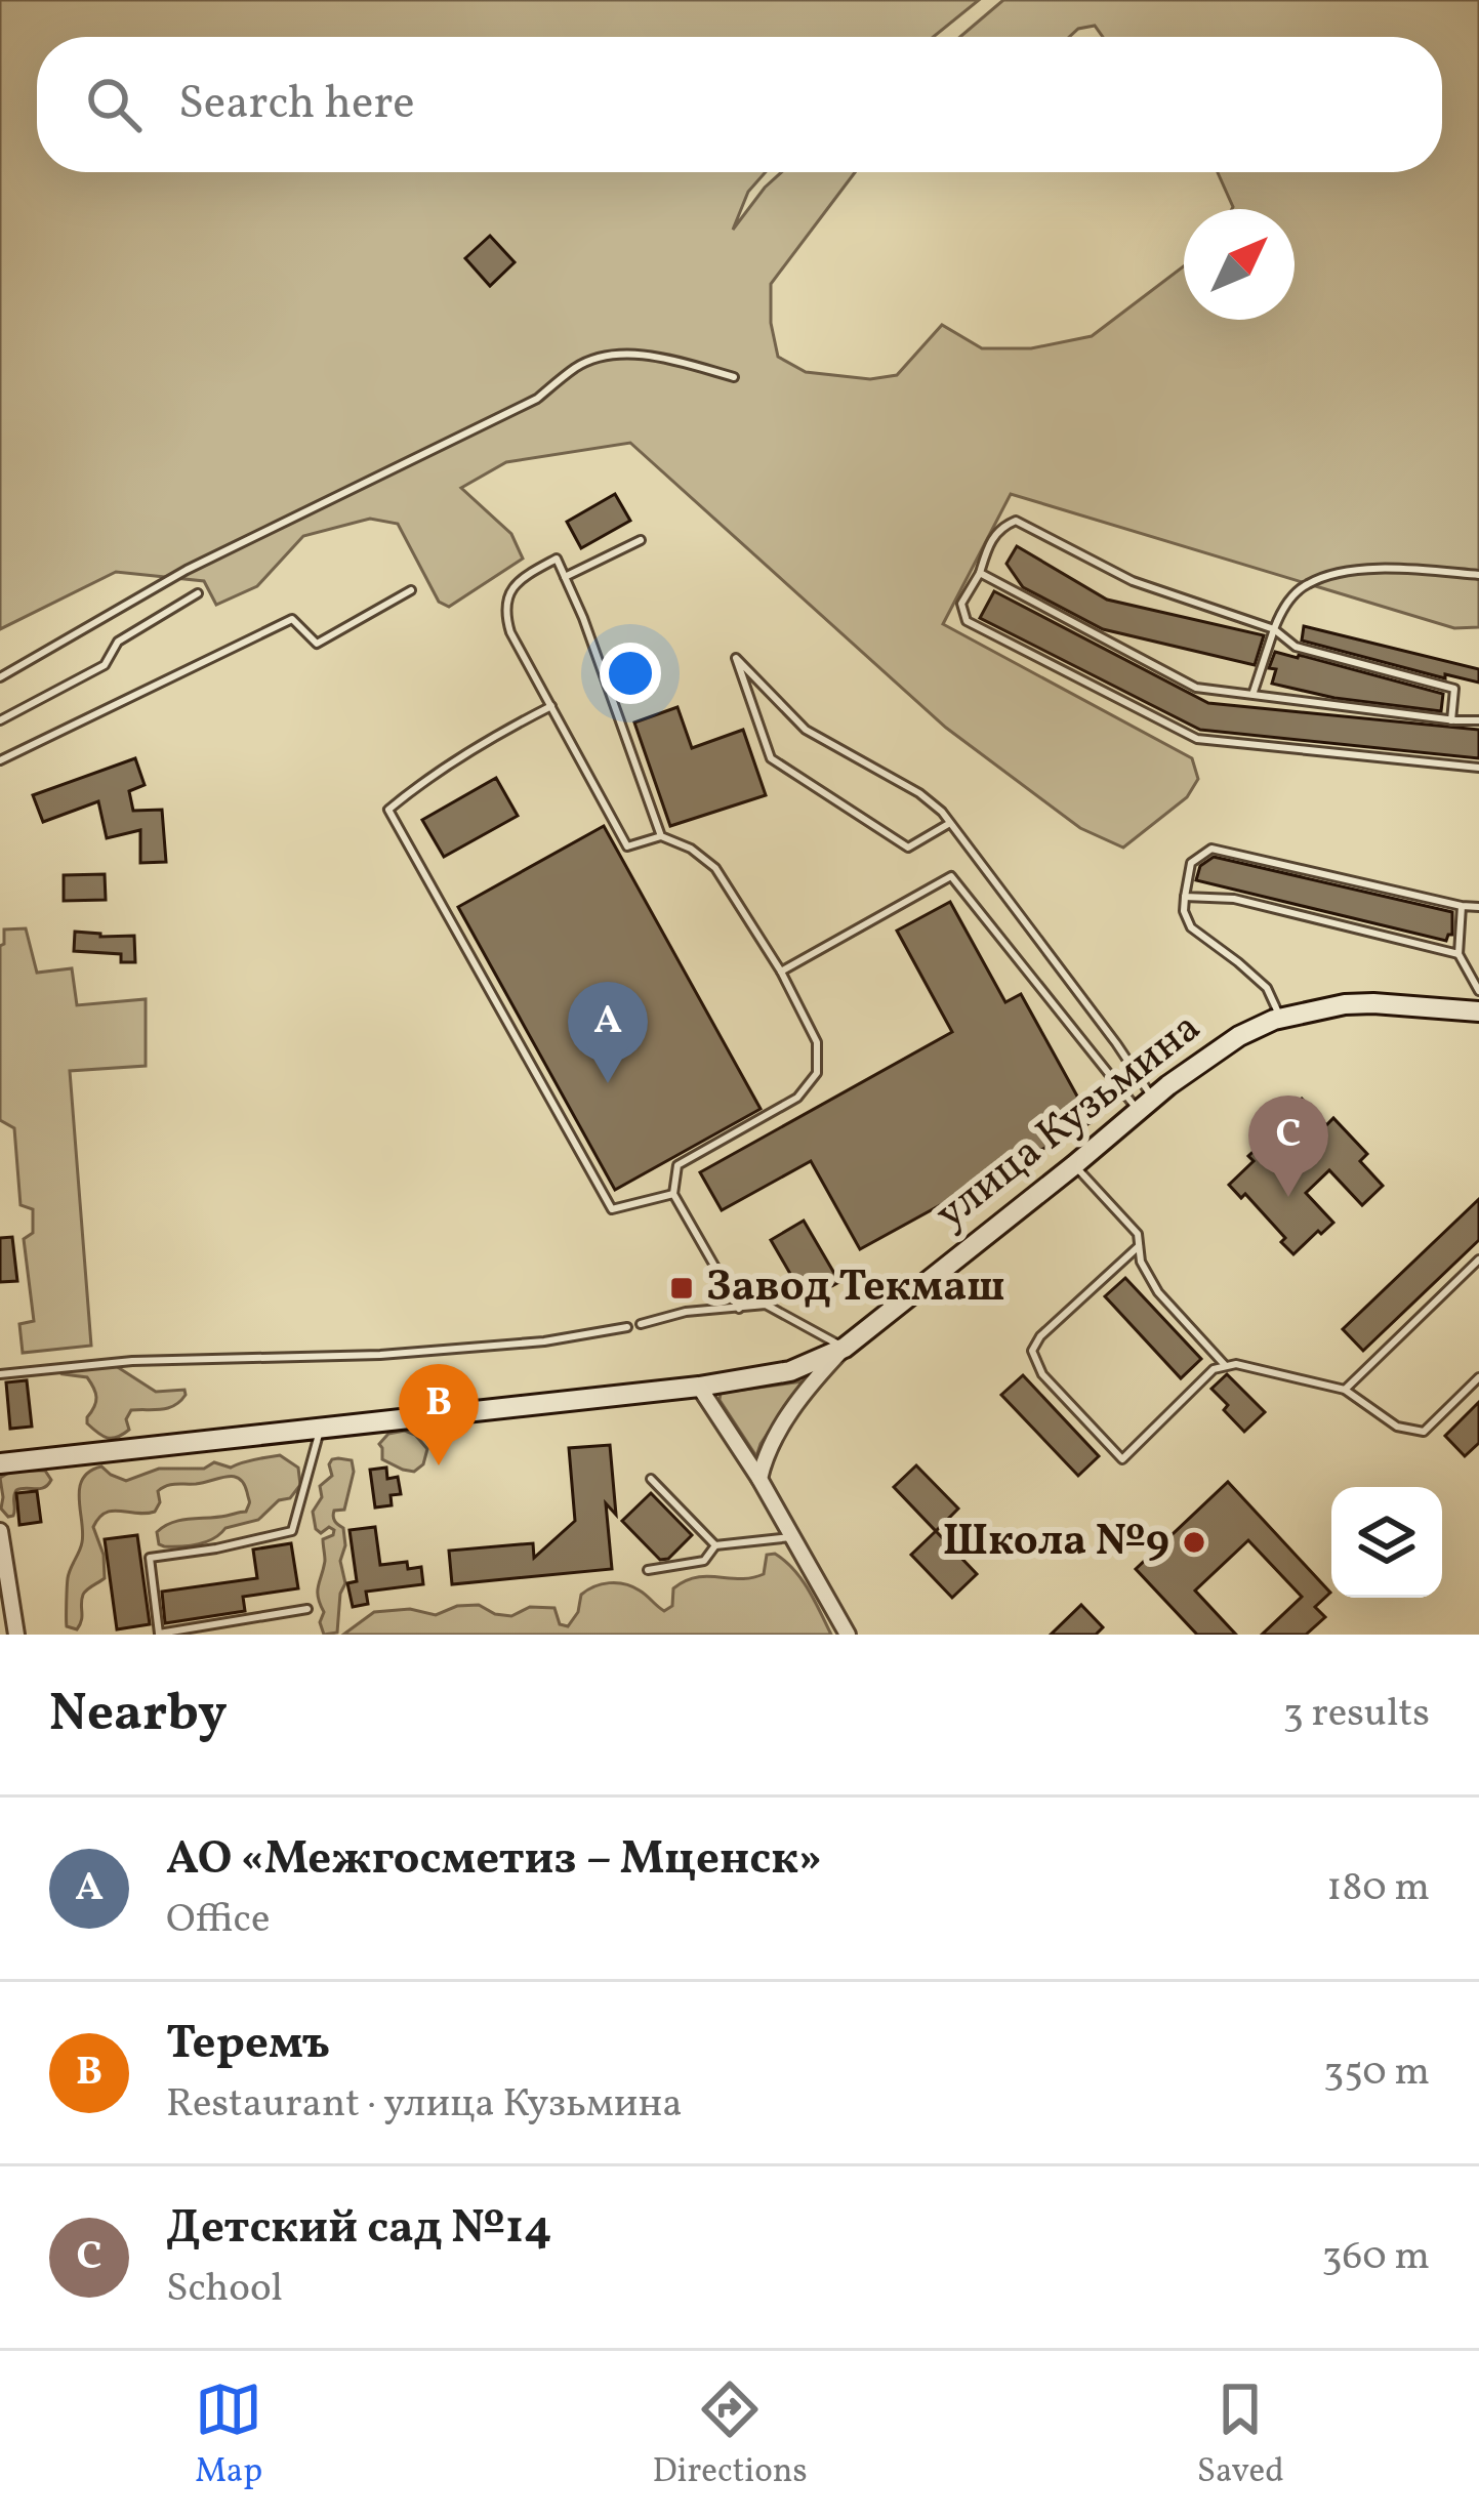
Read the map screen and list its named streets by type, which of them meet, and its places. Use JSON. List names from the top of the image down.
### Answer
{
  "streets": {
    "main road": ["улица Кузьмина"]
  },
  "places": {
    "transit": ["Завод Текмаш"],
    "other": ["Школа №9"]
  },
  "north": "top right",
  "page": {
    "search": "Search here",
    "pins": ["A", "C", "B"],
    "heading": ["Nearby", "3 results"],
    "list": [
      {
        "mark": "A",
        "name": "АО «Межгосметиз – Мценск»",
        "note": "Office",
        "value": "180 m"
      },
      {
        "mark": "B",
        "name": "Теремъ",
        "note": "Restaurant · улица Кузьмина",
        "value": "350 m"
      },
      {
        "mark": "C",
        "name": "Детский сад №14",
        "note": "School",
        "value": "360 m"
      }
    ],
    "nav": ["Map", "Directions", "Saved"]
  }
}
